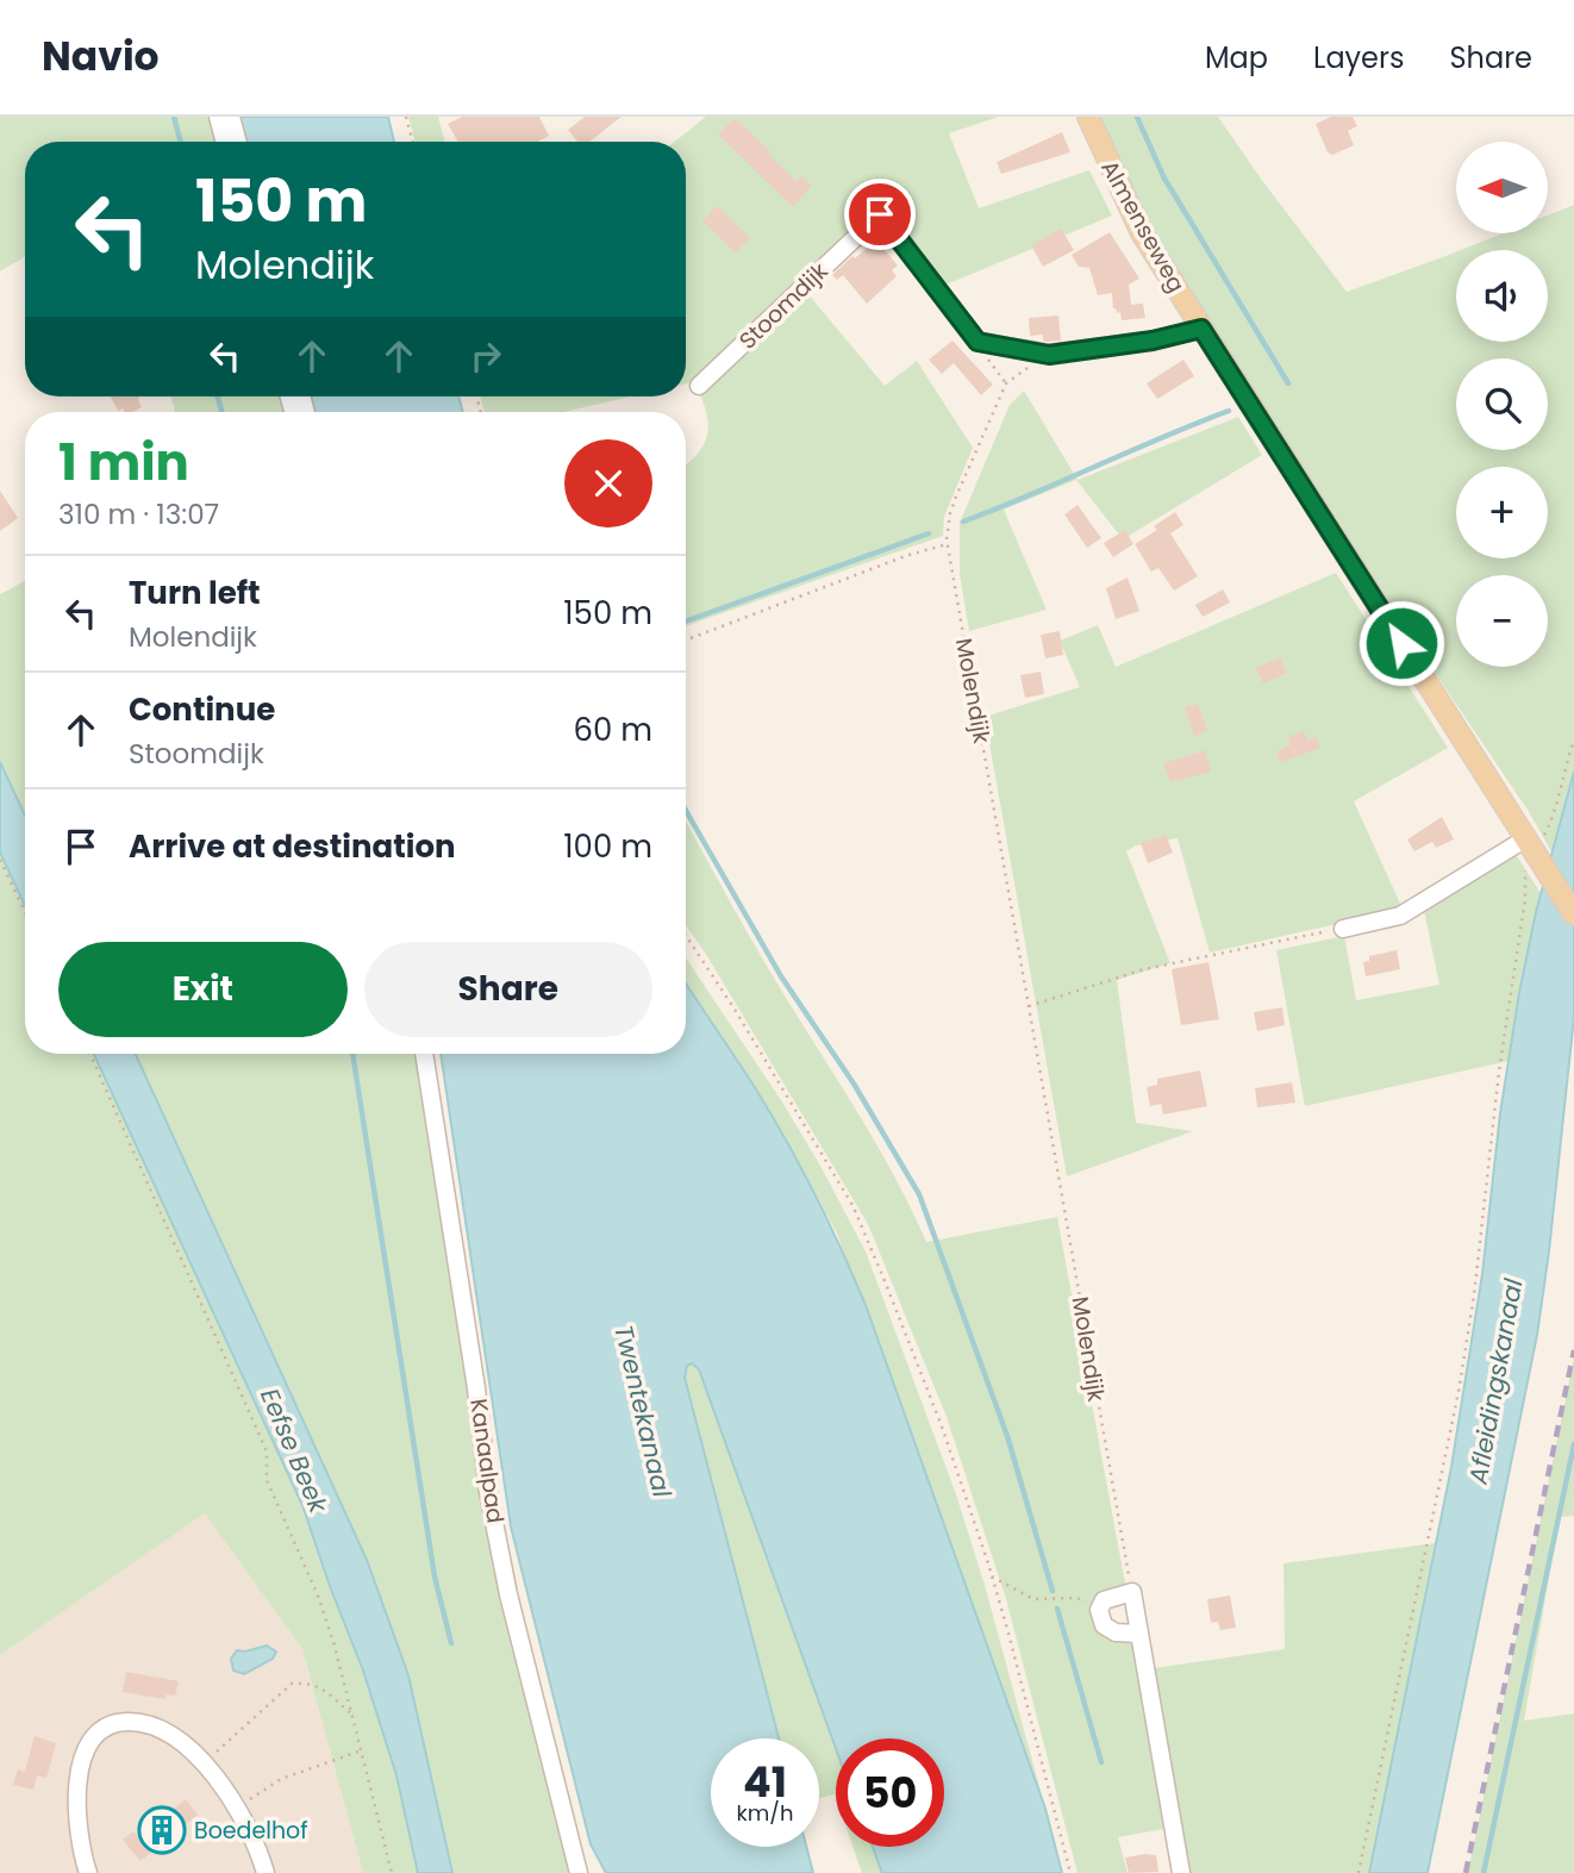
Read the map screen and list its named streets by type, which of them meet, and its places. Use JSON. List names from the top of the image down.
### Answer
{
  "streets": {
    "main road": ["Almenseweg"],
    "street": ["Stoomdijk", "Kanaalpad"],
    "path": ["Molendijk"]
  },
  "water": ["Afleidingskanaal", "Twentekanaal", "Eefse Beek"],
  "places": {
    "building": ["Boedelhof"]
  },
  "north": "left",
  "page": {
    "header": "Navio",
    "nav": ["Map", "Layers", "Share"],
    "map_buttons": ["+", "−"],
    "turn": ["150 m", "Molendijk"],
    "heading": ["1 min", "310 m · 13:07"],
    "list": [
      {
        "name": "Turn left",
        "note": "Molendijk",
        "value": "150 m"
      },
      {
        "name": "Continue",
        "note": "Stoomdijk",
        "value": "60 m"
      },
      {
        "name": "Arrive at destination",
        "value": "100 m"
      }
    ],
    "buttons": ["Exit", "Share"],
    "speed": "41 km/h",
    "limit": "50"
  }
}
